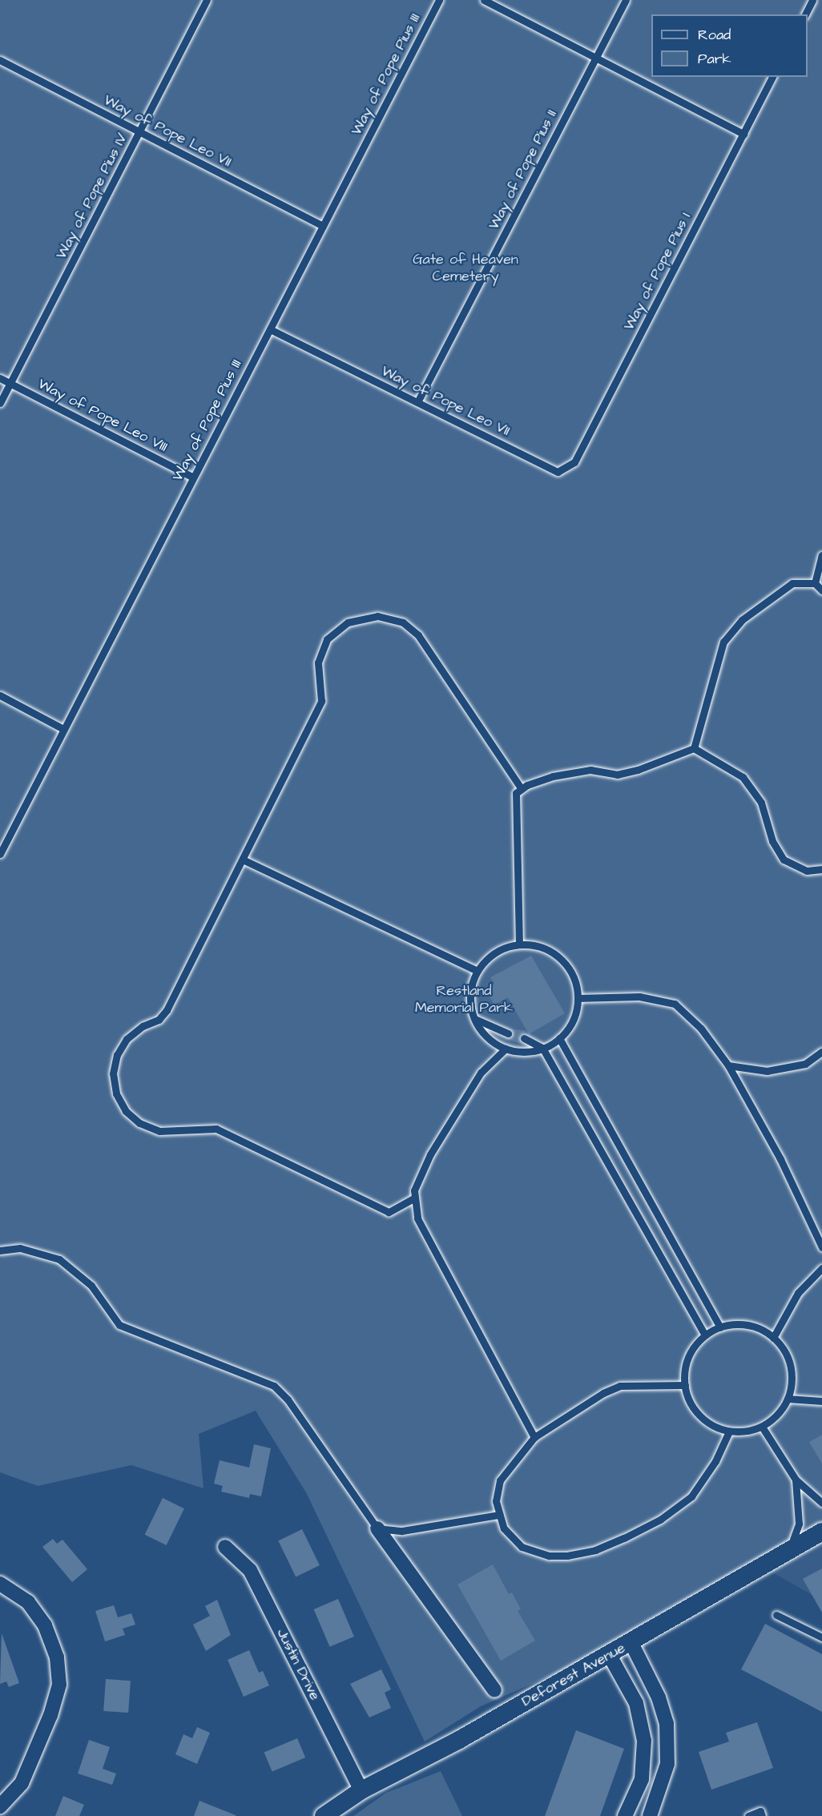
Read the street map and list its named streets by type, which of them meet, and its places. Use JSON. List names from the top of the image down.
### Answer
{
  "streets": {
    "street": ["Justin Drive", "Deforest Avenue"],
    "lane": [
      "Way of Pope Pius III",
      "Way of Pope Leo VII",
      "Way of Pope Pius II",
      "Way of Pope Pius IV",
      "Way of Pope Pius I",
      "Way of Pope Leo VIII"
    ]
  },
  "crossings": [
    ["Way of Pope Pius III", "Way of Pope Leo VII"],
    ["Way of Pope Pius III", "Way of Pope Leo VIII"],
    ["Way of Pope Leo VII", "Way of Pope Pius II"],
    ["Way of Pope Leo VII", "Way of Pope Pius IV"],
    ["Way of Pope Leo VII", "Way of Pope Pius I"],
    ["Way of Pope Pius IV", "Way of Pope Leo VIII"],
    ["Justin Drive", "Deforest Avenue"]
  ],
  "parks": ["Gate of Heaven Cemetery", "Restland Memorial Park"],
  "legend": ["Road", "Park"]
}
